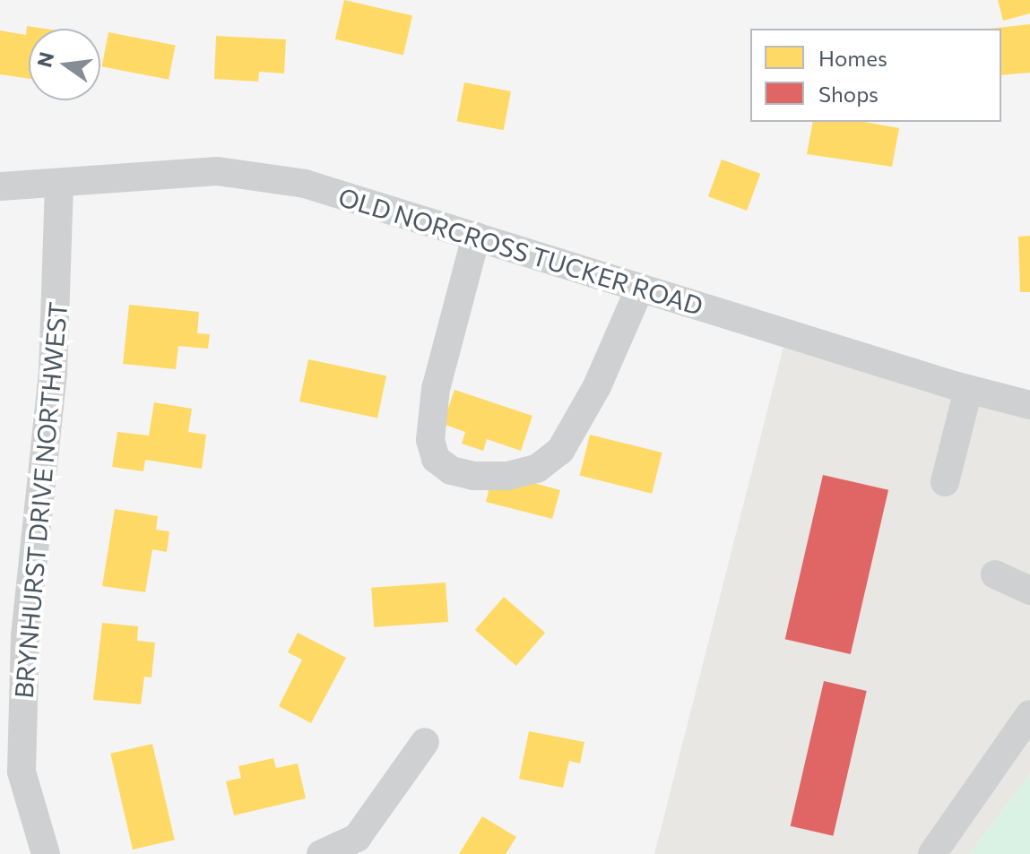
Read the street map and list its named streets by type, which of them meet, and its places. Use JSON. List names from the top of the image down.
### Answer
{
  "streets": {
    "street": ["OLD NORCROSS TUCKER ROAD", "BRYNHURST DRIVE NORTHWEST"]
  },
  "crossings": [
    ["OLD NORCROSS TUCKER ROAD", "BRYNHURST DRIVE NORTHWEST"]
  ],
  "legend": ["Homes", "Shops"],
  "north": "left"
}
